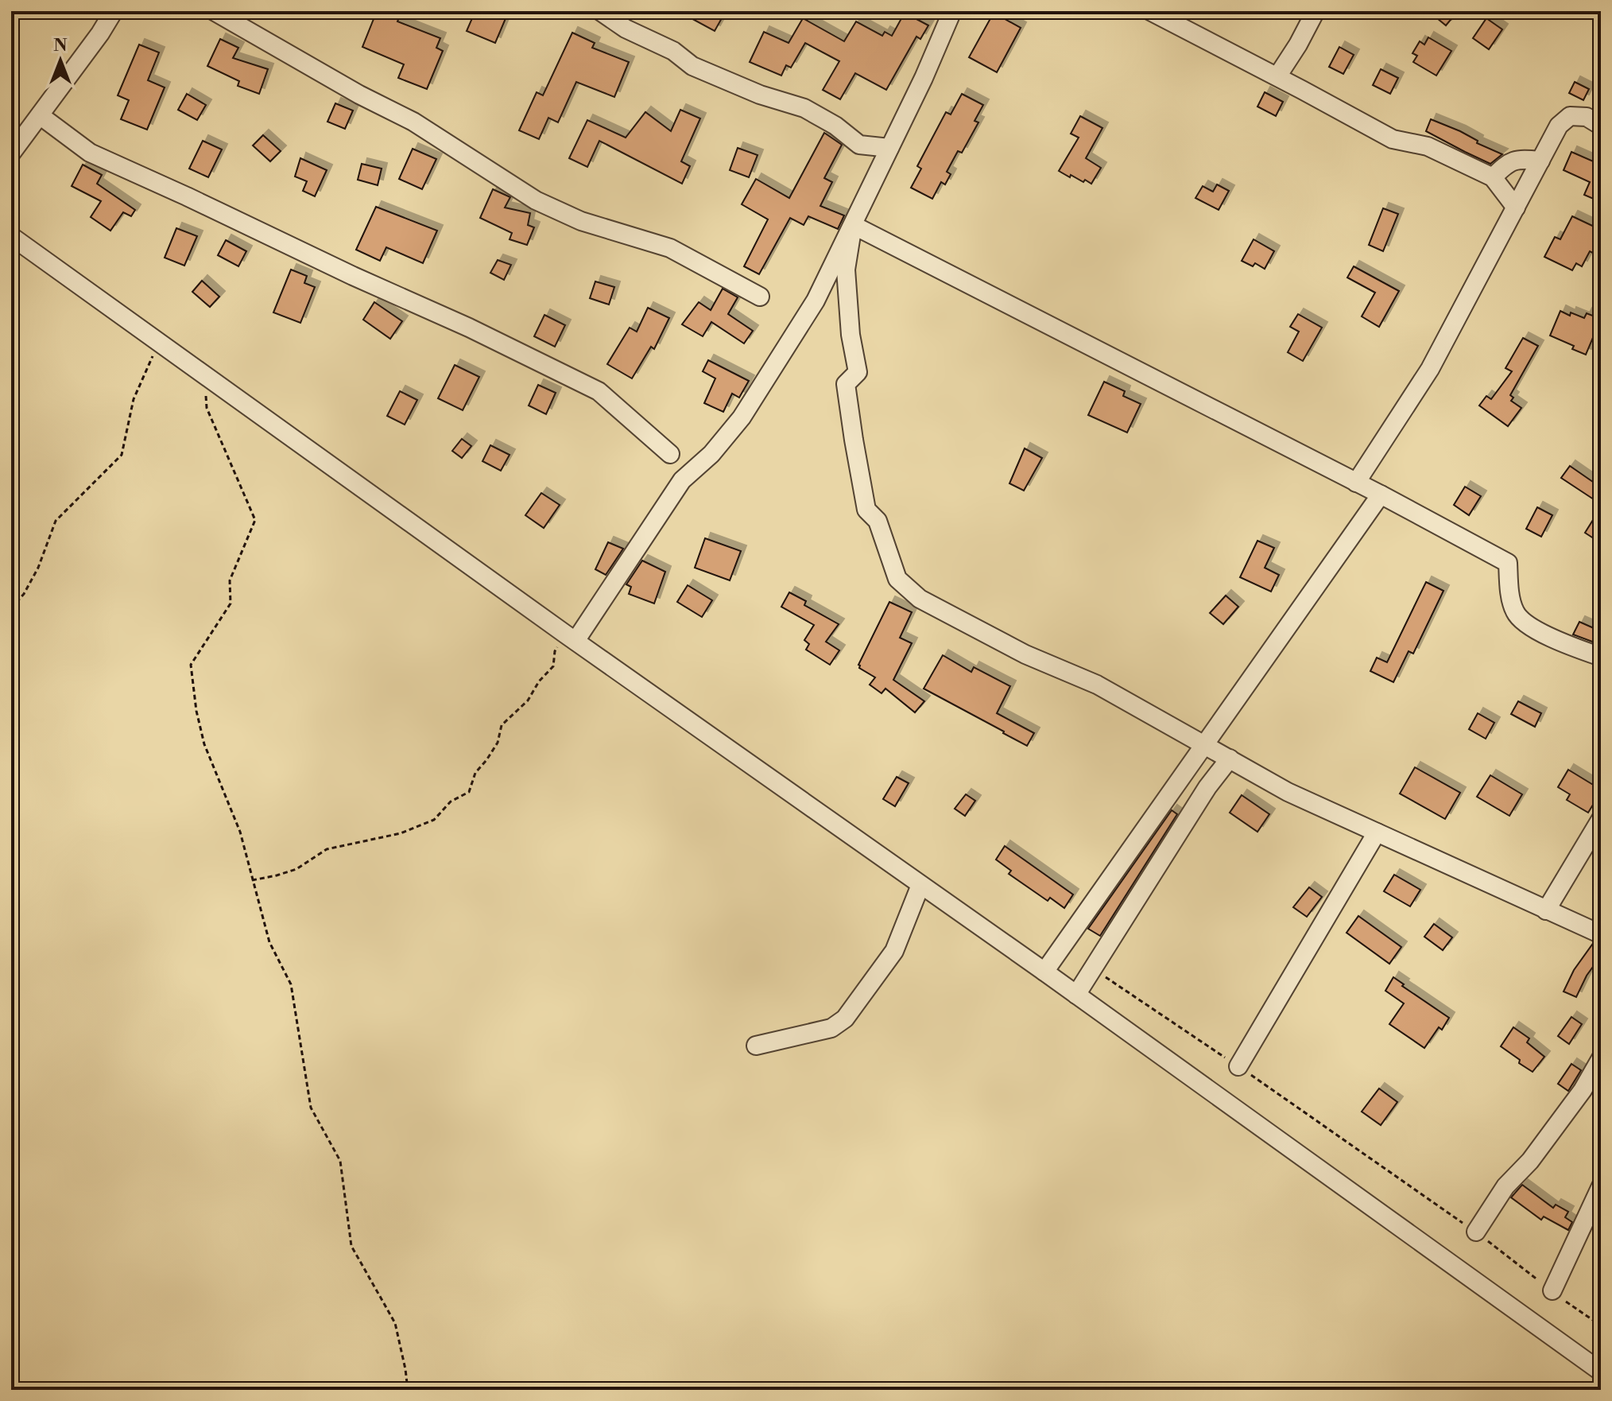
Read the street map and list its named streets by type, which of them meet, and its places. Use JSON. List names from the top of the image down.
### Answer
{
  "north": "top"
}
